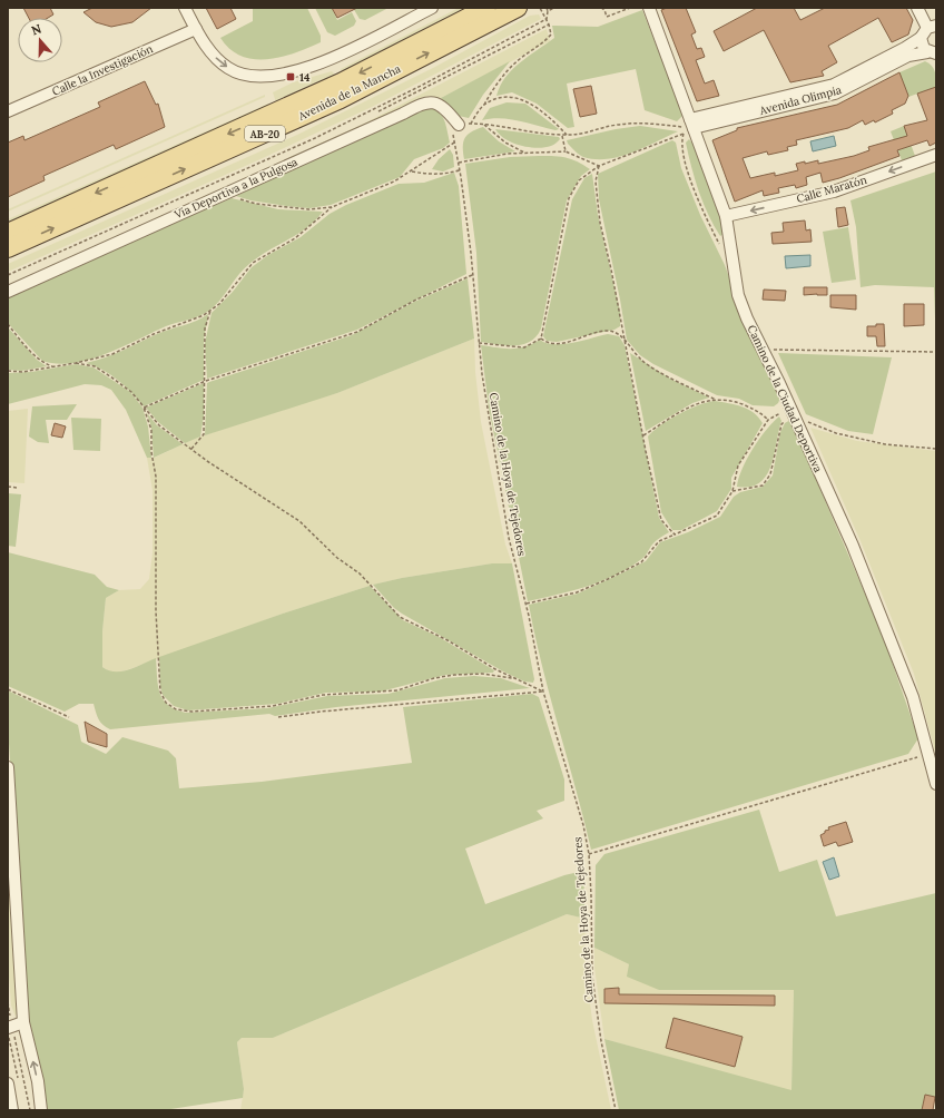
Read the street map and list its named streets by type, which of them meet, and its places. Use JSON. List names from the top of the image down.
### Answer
{
  "streets": {
    "main road": ["Avenida de la Mancha", "AB-20"],
    "street": [
      "Calle la Investigación",
      "Avenida Olimpia",
      "Vía Deportiva a la Pulgosa",
      "Calle Maratón",
      "Camino de la Ciudad Deportiva"
    ],
    "path": ["Camino de la Hoya de Tejedores"]
  },
  "crossings": [
    ["Avenida Olimpia", "Camino de la Ciudad Deportiva"],
    ["Vía Deportiva a la Pulgosa", "Camino de la Hoya de Tejedores"],
    ["Calle Maratón", "Camino de la Ciudad Deportiva"]
  ],
  "one_way": ["Calle Maratón"],
  "places": {
    "transit": ["14"]
  },
  "north": "top"
}
